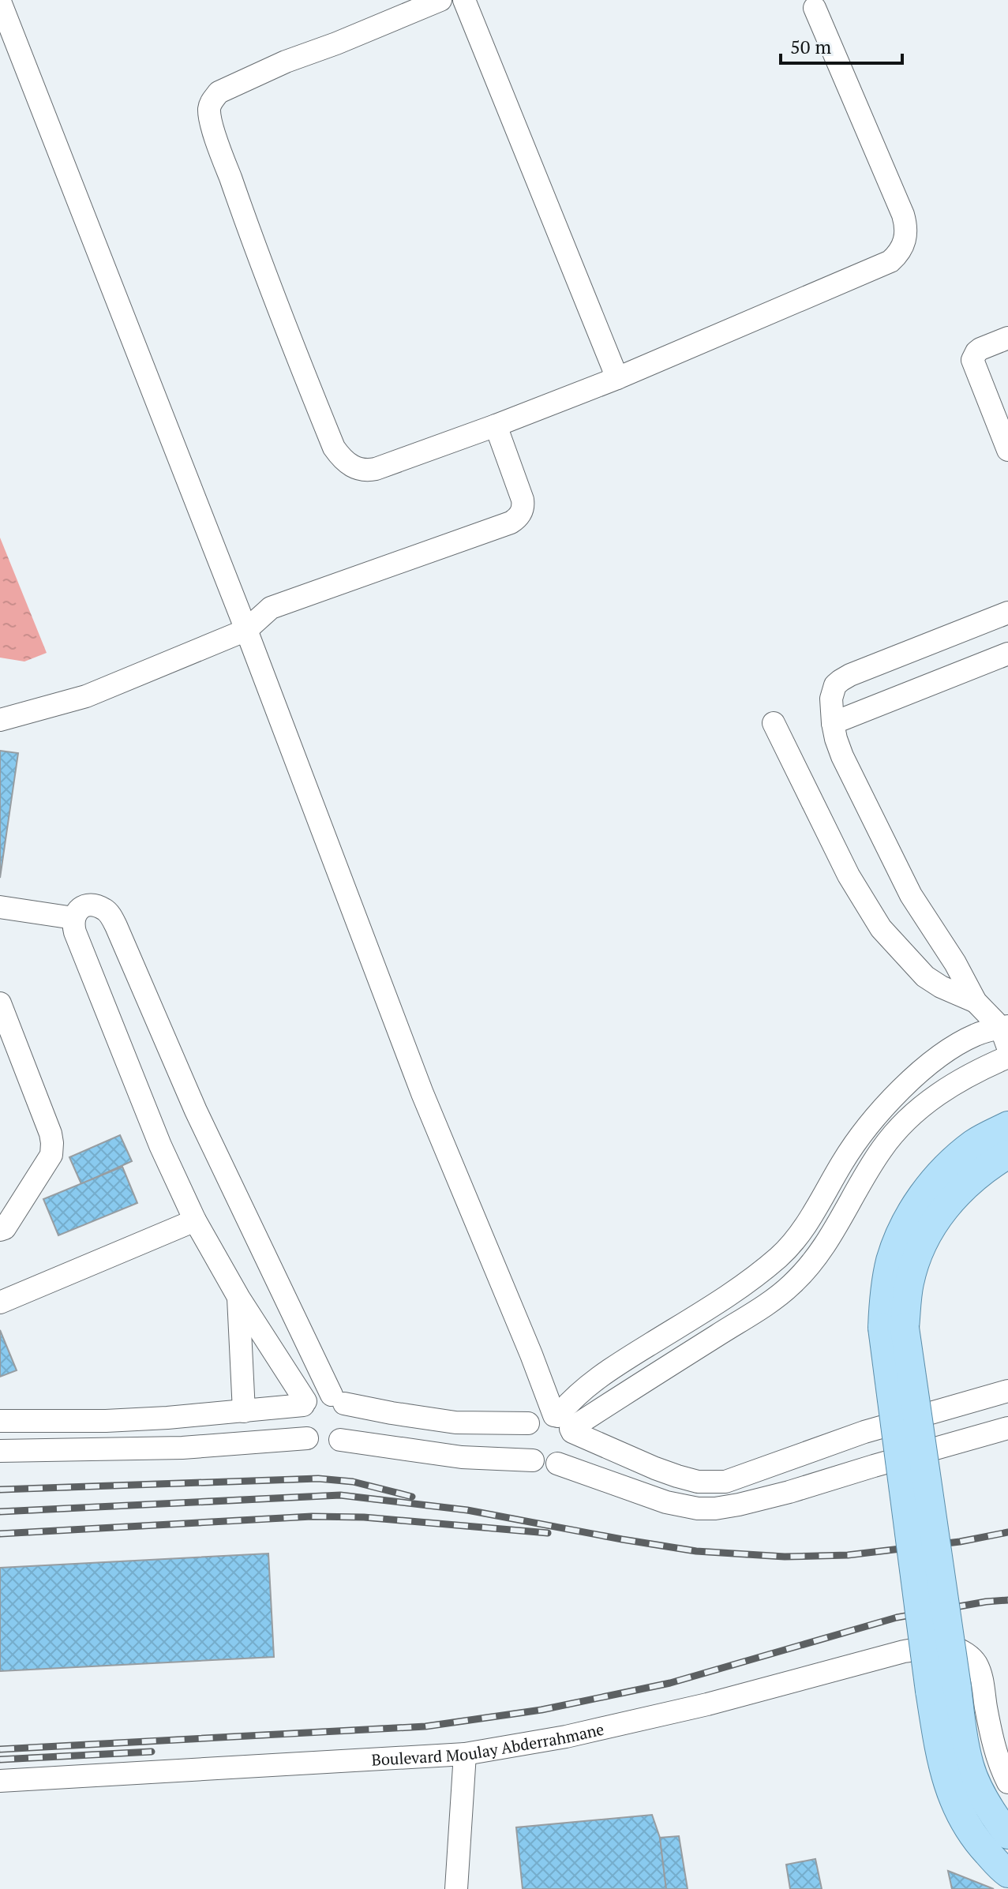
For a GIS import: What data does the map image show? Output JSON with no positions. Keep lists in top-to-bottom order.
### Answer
{
  "streets": {
    "street": ["Boulevard Moulay Abderrahmane"]
  },
  "scale_bar": "50 m"
}
